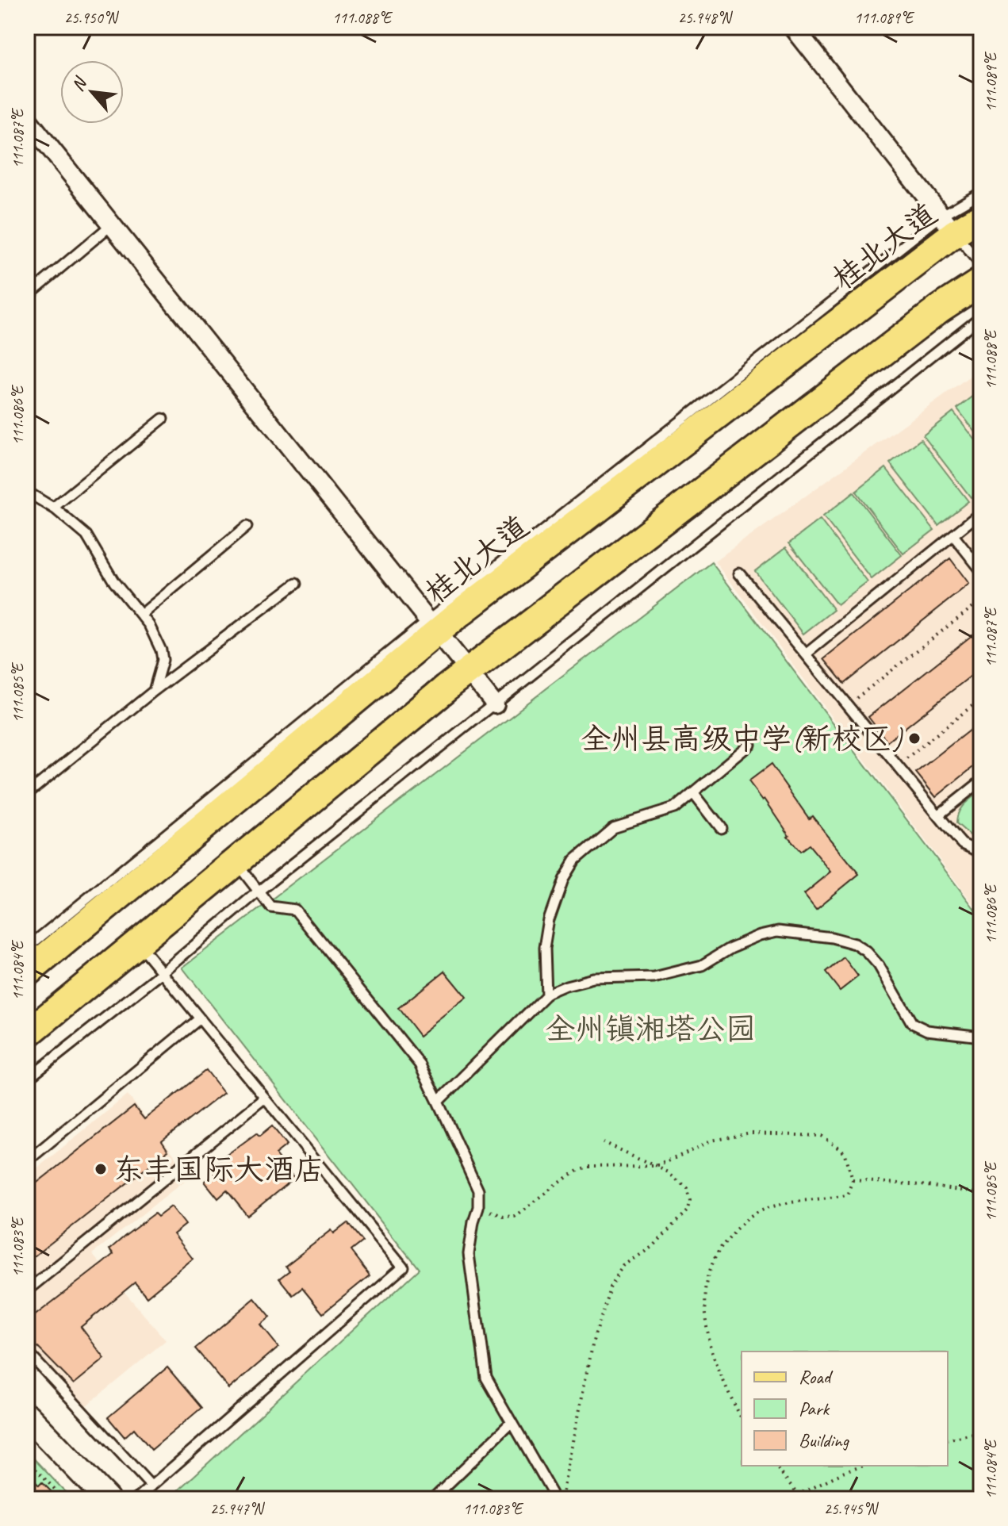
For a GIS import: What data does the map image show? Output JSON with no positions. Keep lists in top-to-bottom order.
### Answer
{
  "streets": {
    "main road": ["桂北大道"]
  },
  "parks": ["全州镇湘塔公园"],
  "places": ["全州县高级中学(新校区)", "东丰国际大酒店"],
  "legend": ["Road", "Park", "Building"],
  "north": "top left",
  "coordinates": [
    "25.950°N",
    "111.088°E",
    "25.948°N",
    "111.089°E",
    "111.087°E",
    "111.086°E",
    "111.085°E",
    "111.084°E",
    "111.083°E",
    "25.947°N",
    "25.945°N"
  ]
}
